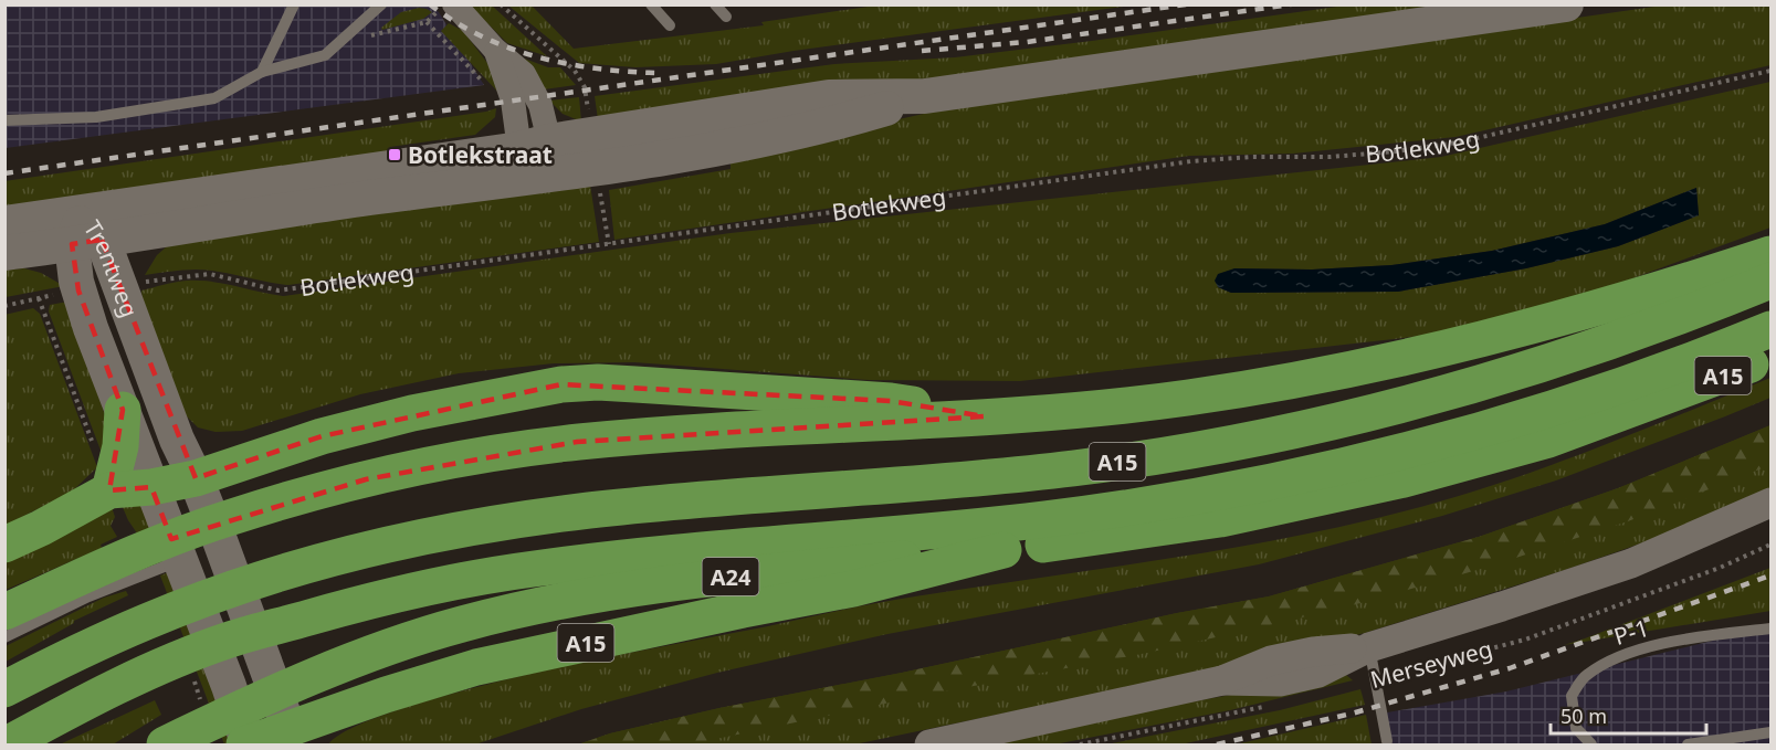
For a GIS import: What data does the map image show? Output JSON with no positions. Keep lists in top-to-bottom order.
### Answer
{
  "streets": {
    "highway": ["A15", "A24"],
    "main road": ["Trentweg"],
    "street": ["Merseyweg"],
    "lane": ["P-1"],
    "path": ["Botlekweg"]
  },
  "crossings": [
    ["Botlekweg", "Trentweg"],
    ["Trentweg", "A15"],
    ["A15", "A24"]
  ],
  "places": {
    "transit": ["Botlekstraat"]
  },
  "scale_bar": "50 m"
}
